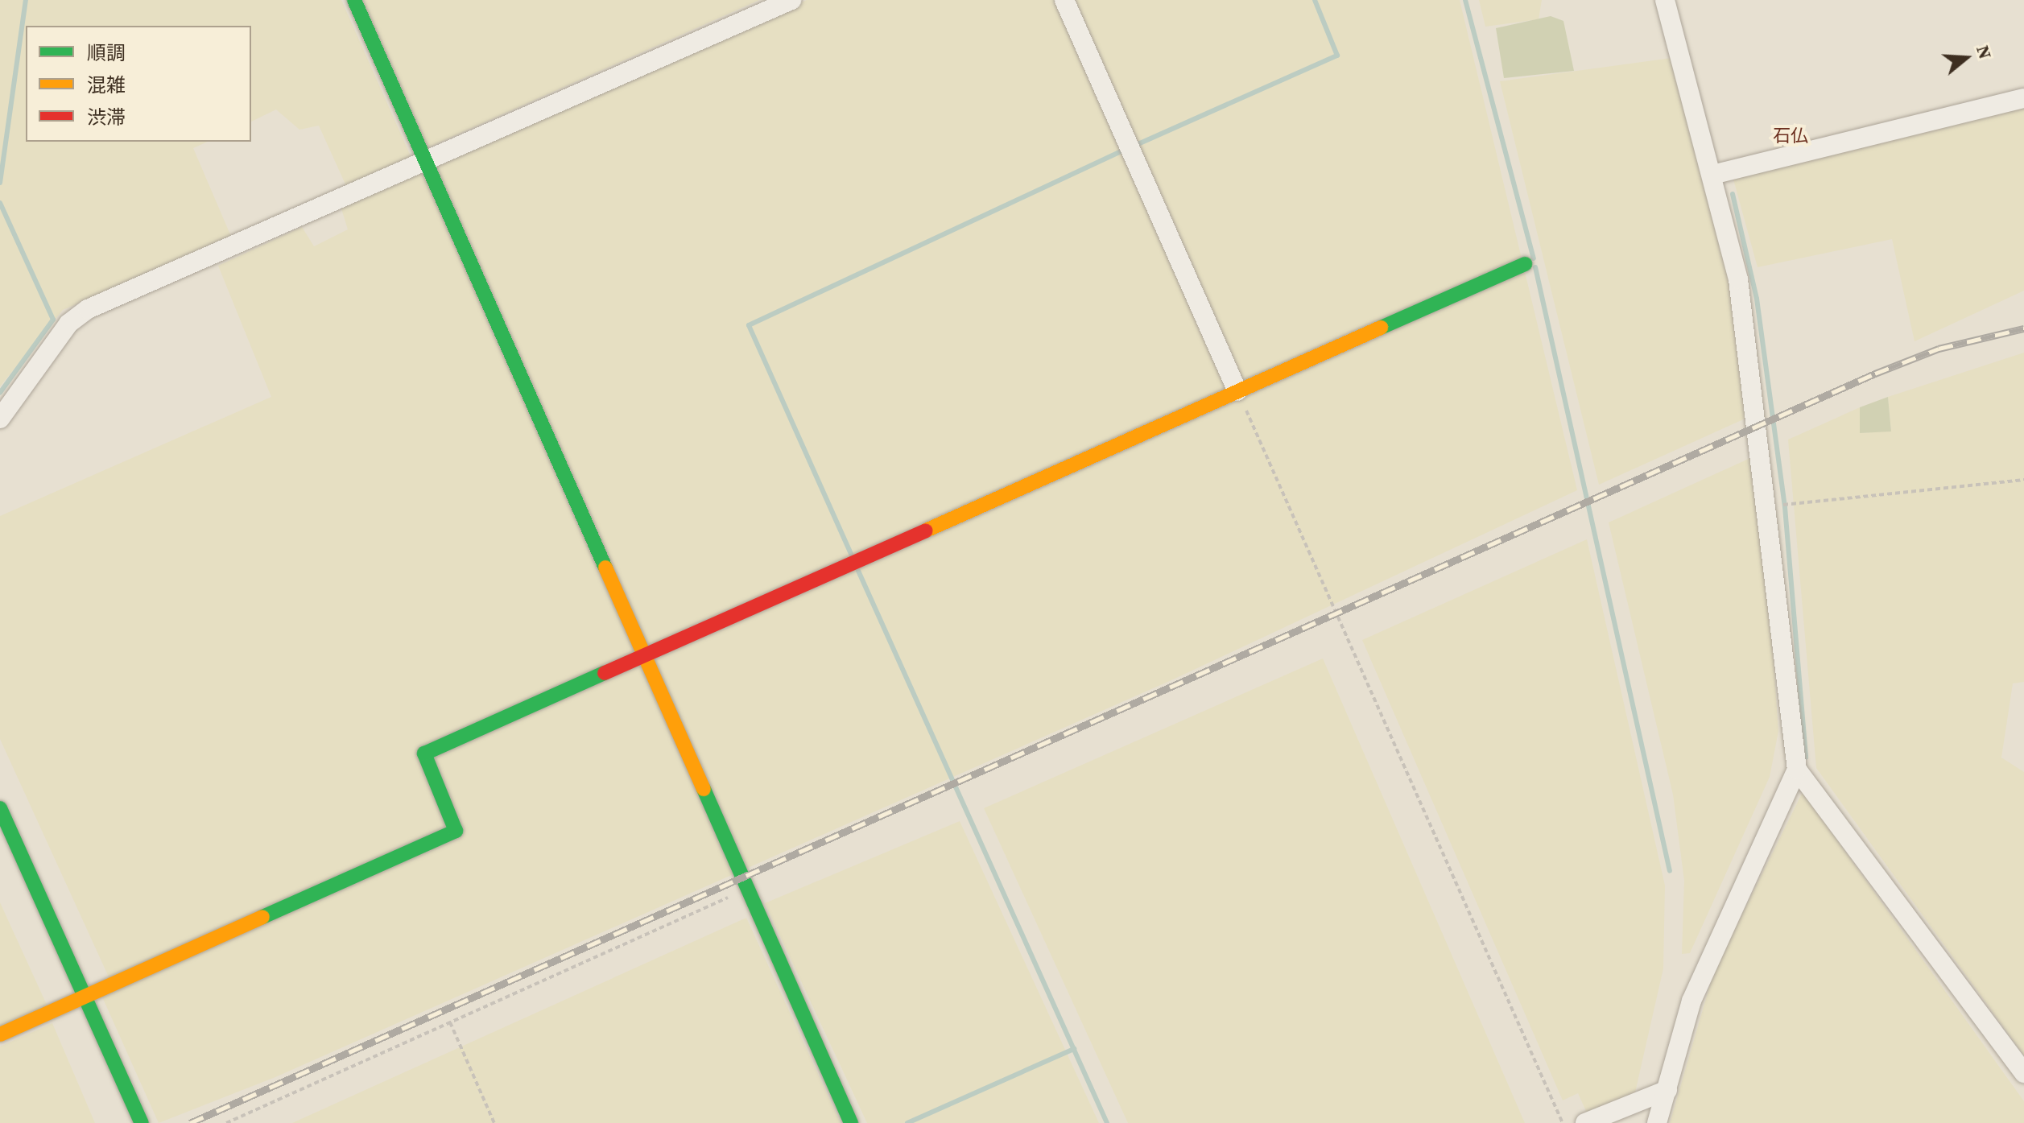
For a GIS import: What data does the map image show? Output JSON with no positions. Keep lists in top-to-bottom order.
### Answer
{
  "districts": ["石仏"],
  "legend": ["順調", "混雑", "渋滞"],
  "north": "right"
}
